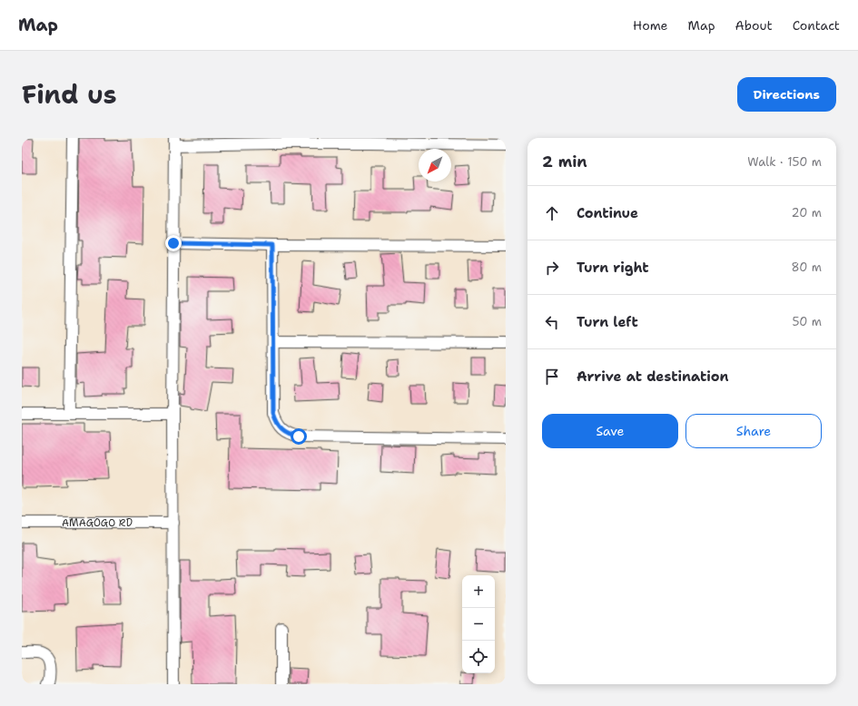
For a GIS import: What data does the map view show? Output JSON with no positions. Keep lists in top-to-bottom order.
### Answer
{
  "streets": {
    "street": ["AMAGOGO RD"]
  },
  "north": "bottom left",
  "page": {
    "header": "Map",
    "nav": [
      "Home",
      "Map",
      "About",
      "Contact"
    ],
    "title": "Find us",
    "buttons": [
      "Directions",
      ["Save", "Share"]
    ],
    "heading": ["2 min", "Walk · 150 m"],
    "list": [
      ["Continue", "20 m"],
      ["Turn right", "80 m"],
      ["Turn left", "50 m"],
      "Arrive at destination"
    ],
    "map_buttons": ["+", "−"]
  }
}
